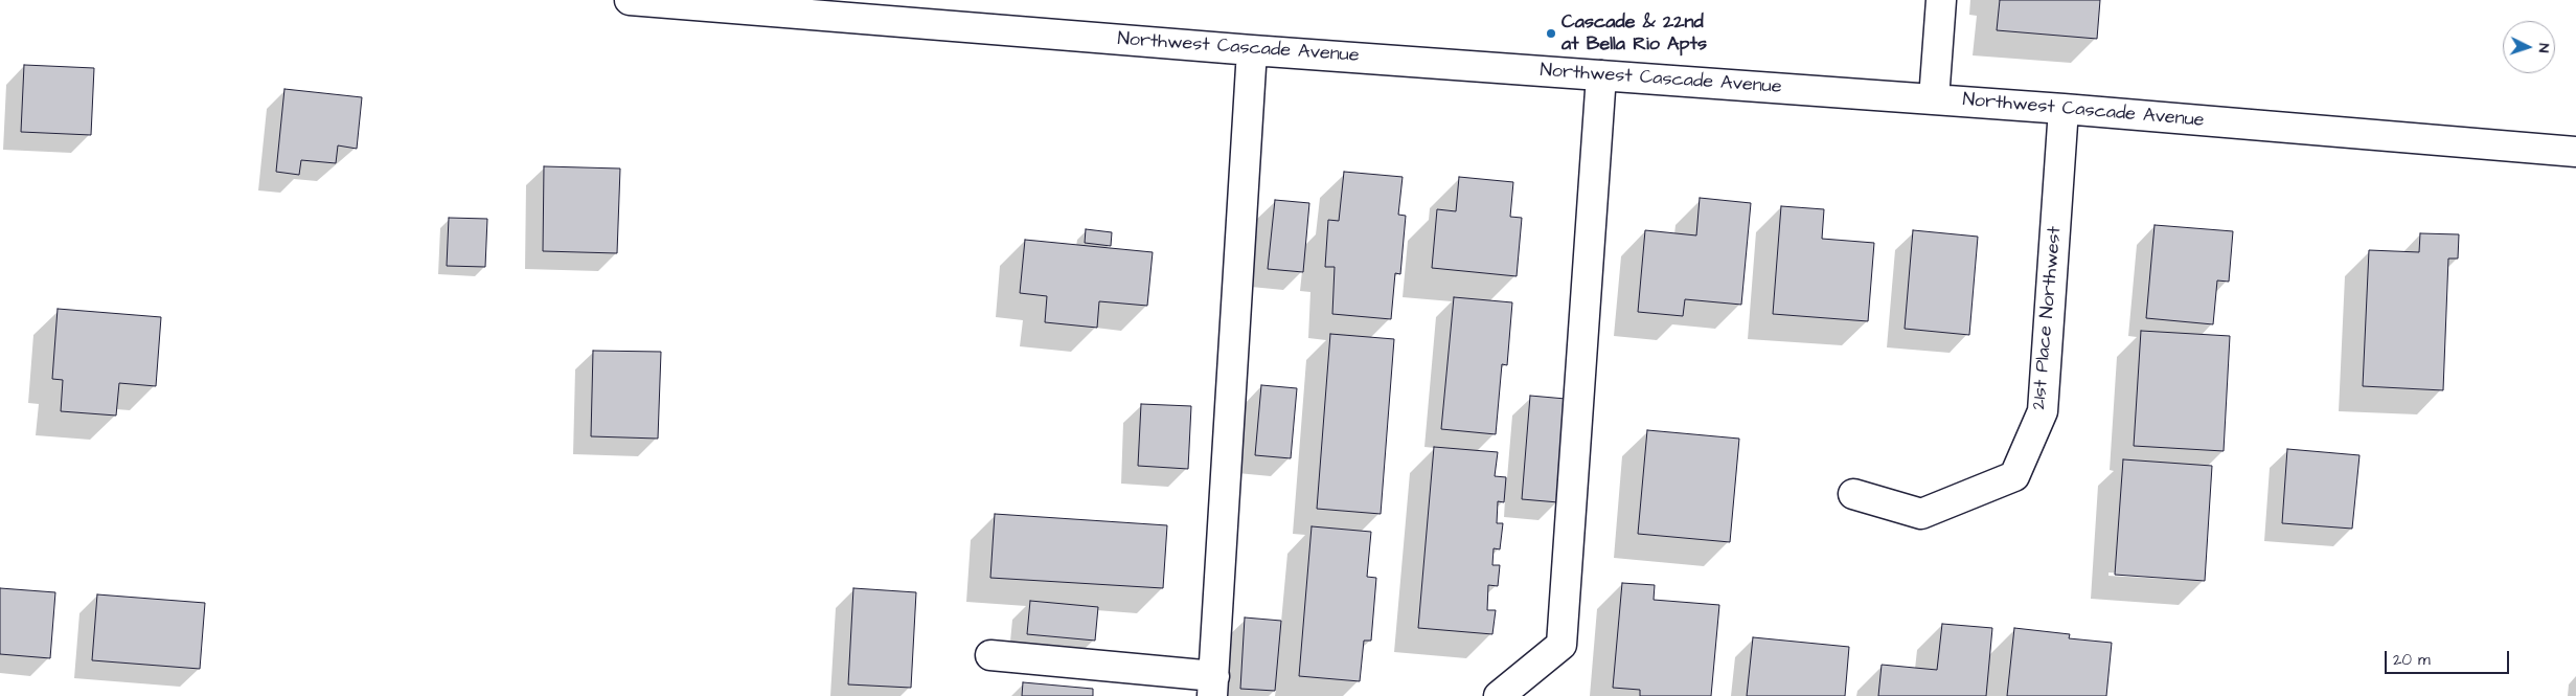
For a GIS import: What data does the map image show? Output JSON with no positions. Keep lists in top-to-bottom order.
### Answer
{
  "streets": {
    "street": ["Northwest Cascade Avenue", "21st Place Northwest"]
  },
  "crossings": [
    ["Northwest Cascade Avenue", "21st Place Northwest"]
  ],
  "places": ["Cascade & 22nd at Bella Rio Apts"],
  "scale_bar": "20 m",
  "north": "right"
}
